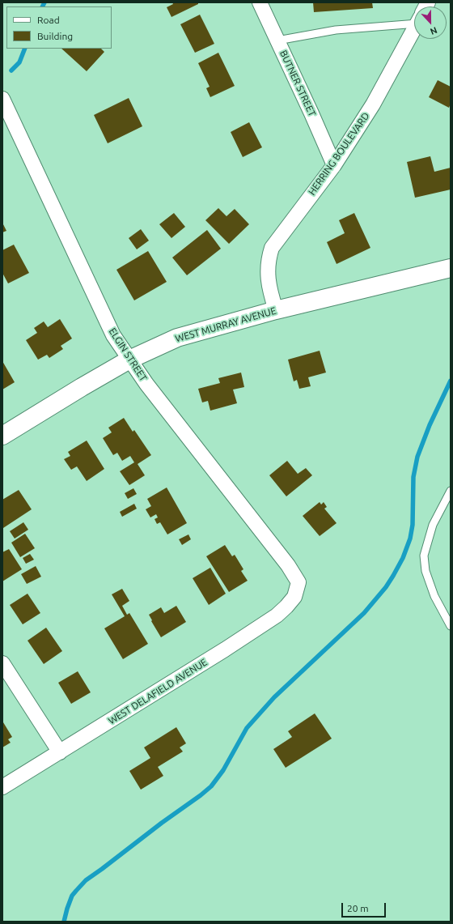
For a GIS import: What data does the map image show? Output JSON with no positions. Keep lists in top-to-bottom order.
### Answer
{
  "streets": {
    "street": [
      "BUTNER STREET",
      "HERRING BOULEVARD",
      "WEST MURRAY AVENUE",
      "ELGIN STREET",
      "WEST DELAFIELD AVENUE"
    ]
  },
  "crossings": [
    ["BUTNER STREET", "HERRING BOULEVARD"],
    ["HERRING BOULEVARD", "WEST MURRAY AVENUE"],
    ["WEST MURRAY AVENUE", "ELGIN STREET"],
    ["ELGIN STREET", "WEST DELAFIELD AVENUE"]
  ],
  "legend": ["Road", "Building"],
  "scale_bar": "20 m",
  "north": "bottom"
}
